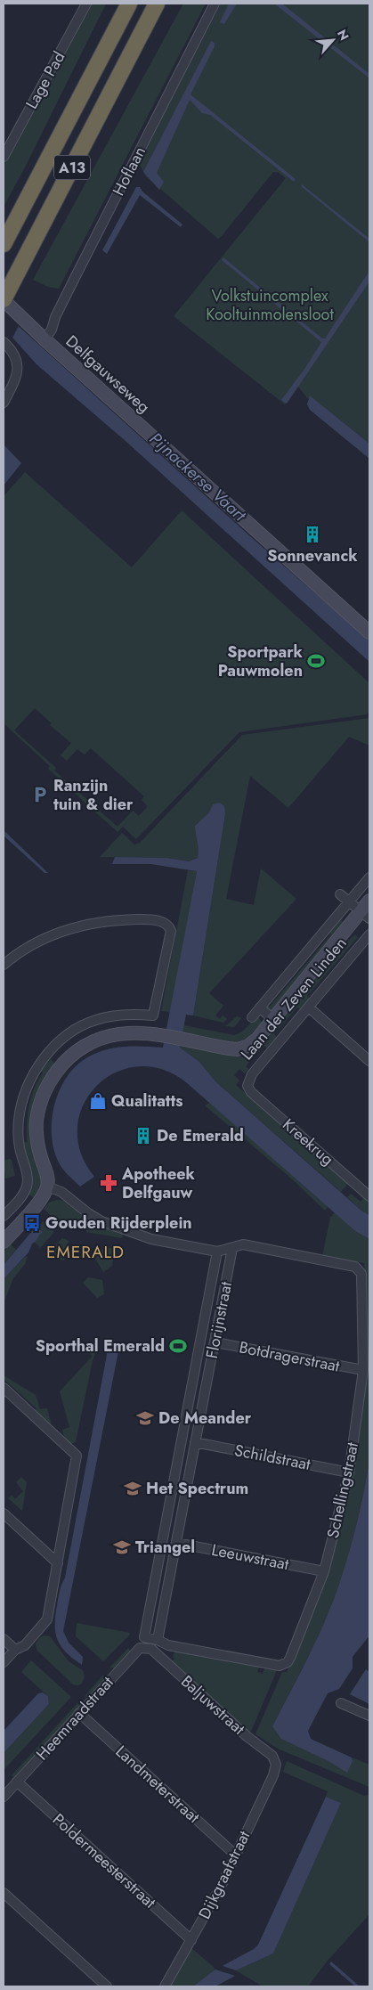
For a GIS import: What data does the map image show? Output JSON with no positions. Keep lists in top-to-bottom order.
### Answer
{
  "streets": {
    "highway": ["A13"],
    "street": [
      "Lage Pad",
      "Hoflaan",
      "Delfgauwseweg",
      "Laan der Zeven Linden",
      "Kreekrug",
      "Florijnstraat",
      "Botdragerstraat",
      "Schildstraat",
      "Schellingstraat",
      "Leeuwstraat",
      "Baljuwstraat",
      "Heemraadstraat",
      "Landmeterstraat",
      "Poldermeesterstraat",
      "Dijkgraafstraat"
    ]
  },
  "crossings": [
    ["A13", "Delfgauwseweg"],
    ["Hoflaan", "Delfgauwseweg"],
    ["Laan der Zeven Linden", "Kreekrug"],
    ["Florijnstraat", "Botdragerstraat"],
    ["Florijnstraat", "Schildstraat"],
    ["Florijnstraat", "Schellingstraat"],
    ["Florijnstraat", "Leeuwstraat"],
    ["Botdragerstraat", "Schellingstraat"],
    ["Schildstraat", "Schellingstraat"],
    ["Schellingstraat", "Leeuwstraat"],
    ["Baljuwstraat", "Heemraadstraat"],
    ["Baljuwstraat", "Dijkgraafstraat"],
    ["Heemraadstraat", "Landmeterstraat"],
    ["Heemraadstraat", "Poldermeesterstraat"],
    ["Landmeterstraat", "Dijkgraafstraat"],
    ["Poldermeesterstraat", "Dijkgraafstraat"]
  ],
  "districts": ["EMERALD"],
  "water": ["Pijnackerse Vaart"],
  "parks": ["Volkstuincomplex Kooltuinmolensloot"],
  "places": {
    "building": ["Sonnevanck", "De Emerald"],
    "sports": ["Sportpark Pauwmolen", "Sporthal Emerald"],
    "parking": ["Ranzijn tuin & dier"],
    "shop": ["Qualitatts"],
    "pharmacy": ["Apotheek Delfgauw"],
    "bus stop": ["Gouden Rijderplein"],
    "school or university": ["De Meander", "Het Spectrum", "Triangel"]
  },
  "north": "top right"
}
